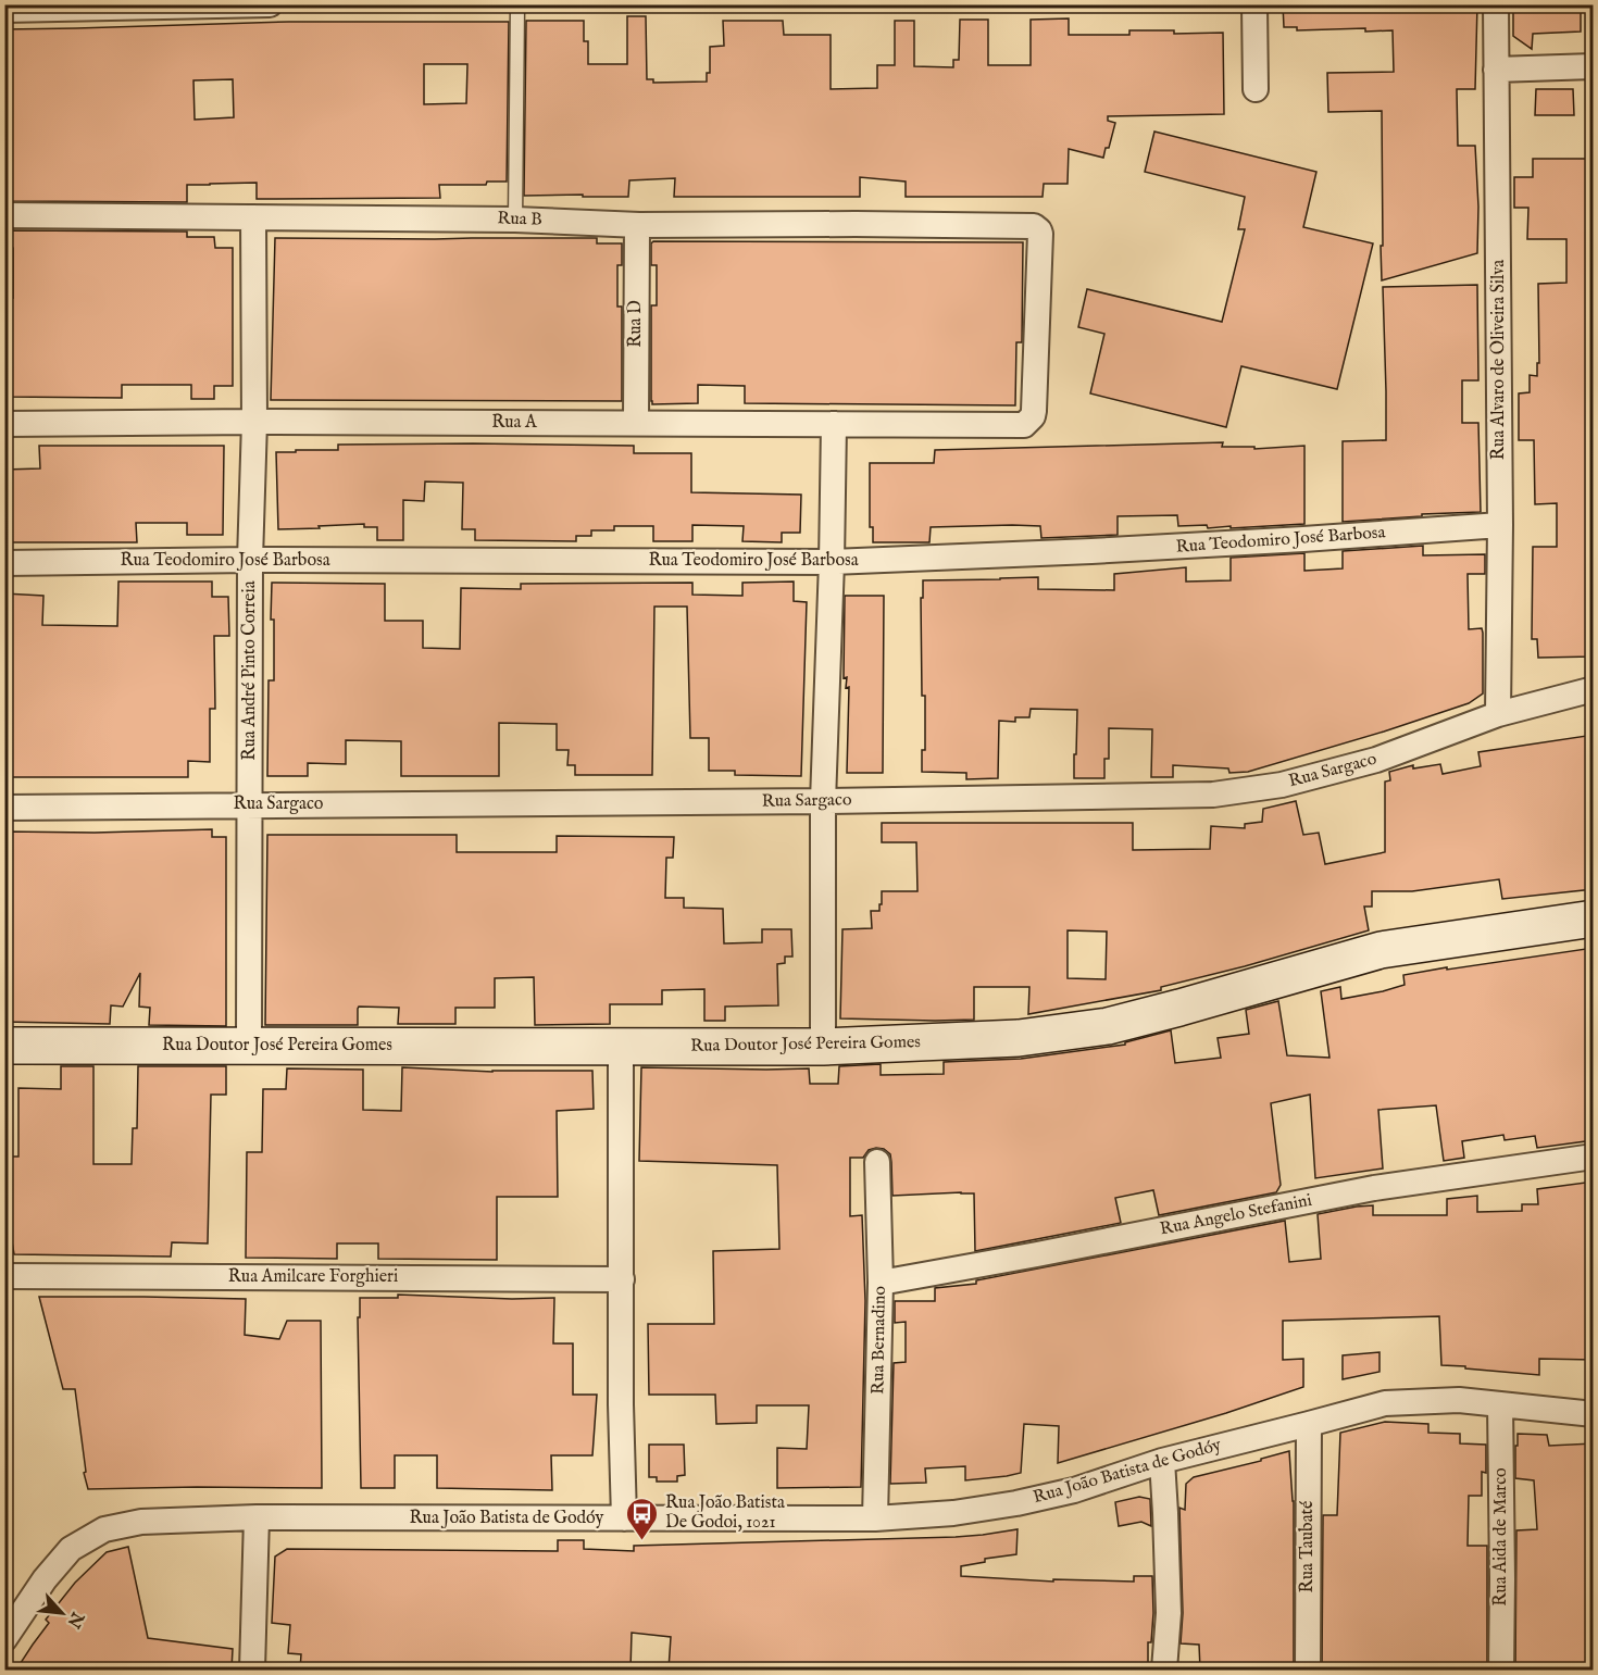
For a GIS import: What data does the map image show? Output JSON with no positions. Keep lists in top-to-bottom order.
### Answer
{
  "streets": {
    "main road": ["Rua Doutor José Pereira Gomes"],
    "street": [
      "Rua B",
      "Rua D",
      "Rua Alvaro de Oliveira Silva",
      "Rua A",
      "Rua Teodomiro José Barbosa",
      "Rua André Pinto Correia",
      "Rua Sargaco",
      "Rua Angelo Stefanini",
      "Rua Amilcare Forghieri",
      "Rua Bernadino",
      "Rua João Batista de Godóy",
      "Rua Aida de Marco",
      "Rua Taubaté"
    ]
  },
  "crossings": [
    ["Rua B", "Rua D"],
    ["Rua B", "Rua A"],
    ["Rua B", "Rua André Pinto Correia"],
    ["Rua D", "Rua A"],
    ["Rua Alvaro de Oliveira Silva", "Rua Teodomiro José Barbosa"],
    ["Rua Alvaro de Oliveira Silva", "Rua Sargaco"],
    ["Rua A", "Rua André Pinto Correia"],
    ["Rua Teodomiro José Barbosa", "Rua André Pinto Correia"],
    ["Rua André Pinto Correia", "Rua Sargaco"],
    ["Rua André Pinto Correia", "Rua Doutor José Pereira Gomes"],
    ["Rua Angelo Stefanini", "Rua Bernadino"],
    ["Rua Bernadino", "Rua João Batista de Godóy"],
    ["Rua João Batista de Godóy", "Rua Aida de Marco"],
    ["Rua João Batista de Godóy", "Rua Taubaté"]
  ],
  "places": {
    "bus stop": ["Rua João Batista De Godoi, 1021"]
  },
  "north": "bottom right"
}
